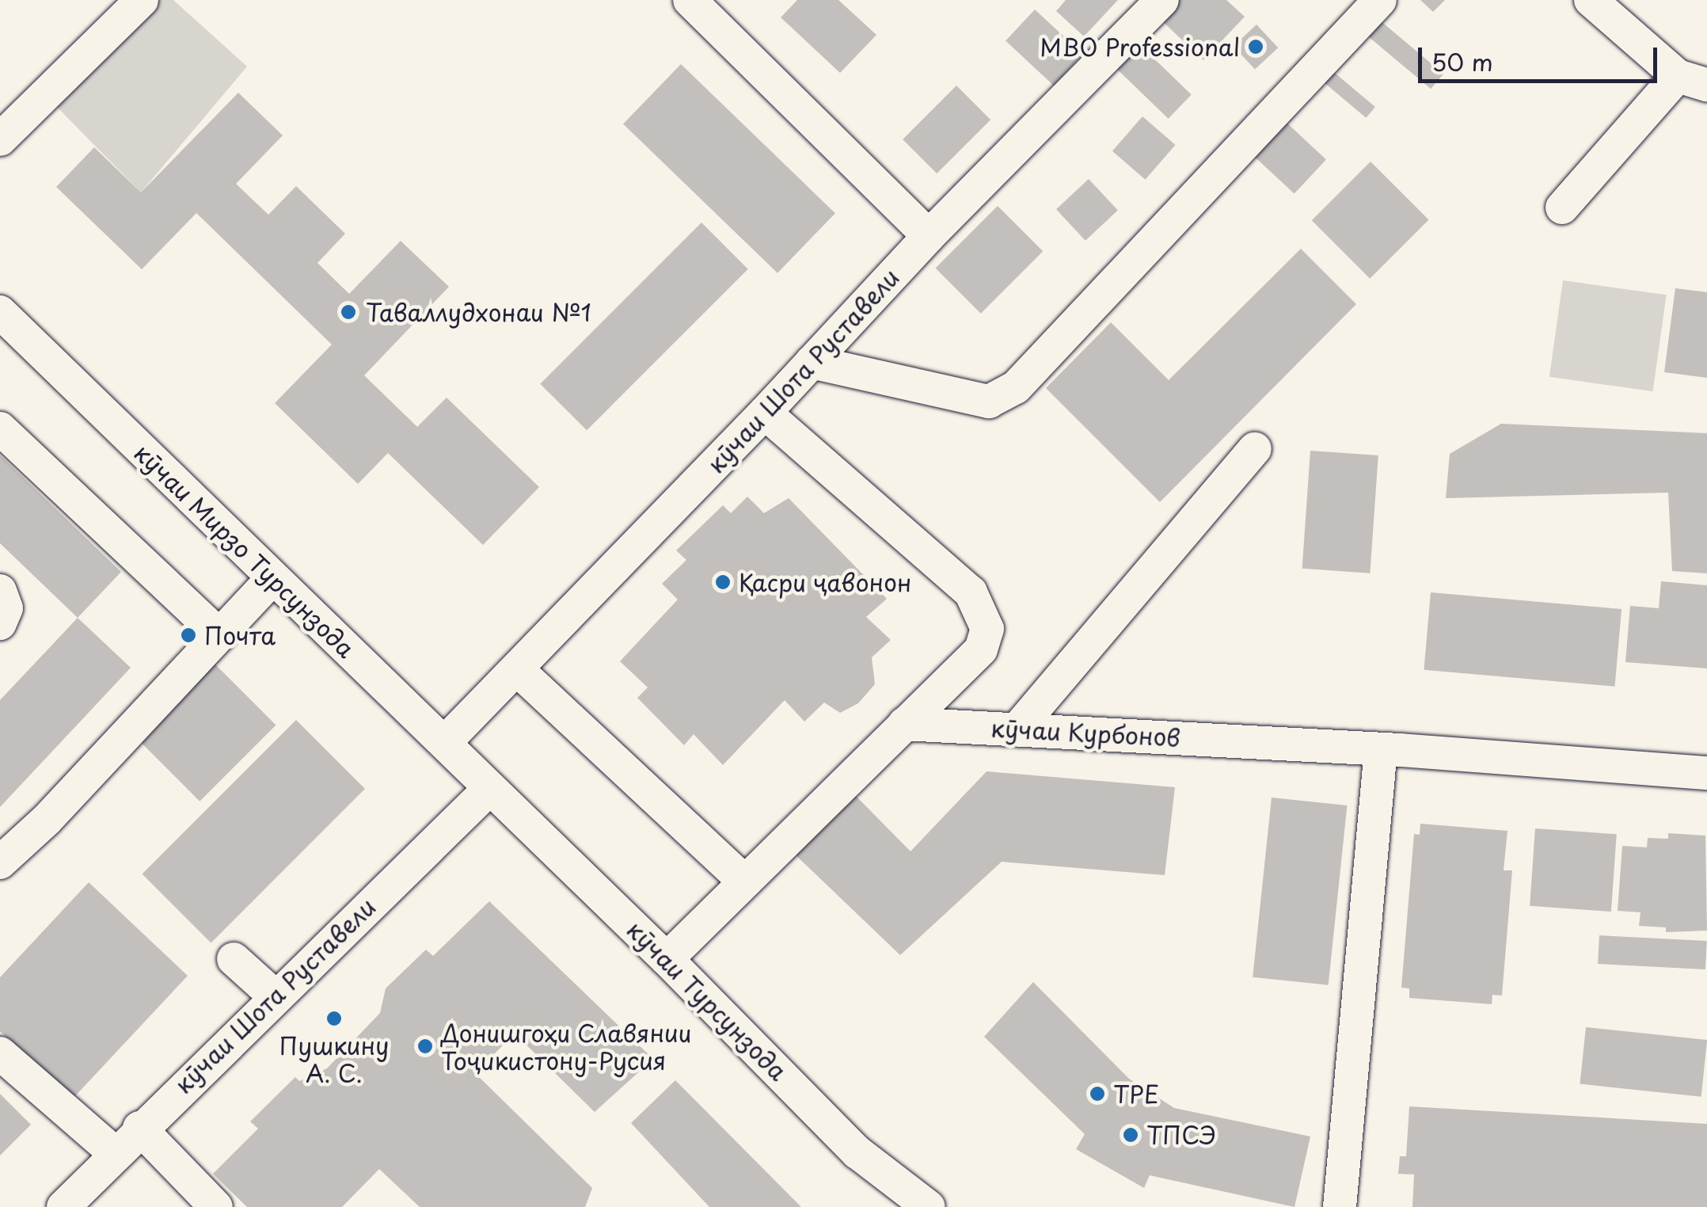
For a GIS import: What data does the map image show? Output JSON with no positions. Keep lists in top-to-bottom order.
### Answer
{
  "streets": {
    "street": [
      "кӯчаи Шота Руставели",
      "кӯчаи Мирзо Турсунзода",
      "кӯчаи Курбонов",
      "кӯчаи Турсунзода"
    ]
  },
  "crossings": [
    ["кӯчаи Шота Руставели", "кӯчаи Мирзо Турсунзода"],
    ["кӯчаи Шота Руставели", "кӯчаи Турсунзода"],
    ["кӯчаи Мирзо Турсунзода", "кӯчаи Турсунзода"]
  ],
  "places": [
    "MBO Professional",
    "Таваллудхонаи №1",
    "Қасри ҷавонон",
    "Почта",
    "Пушкину А. С.",
    "Донишгоҳи Славянии Тоҷикистону-Русия",
    "TPE",
    "ТПСЭ"
  ],
  "scale_bar": "50 m"
}
